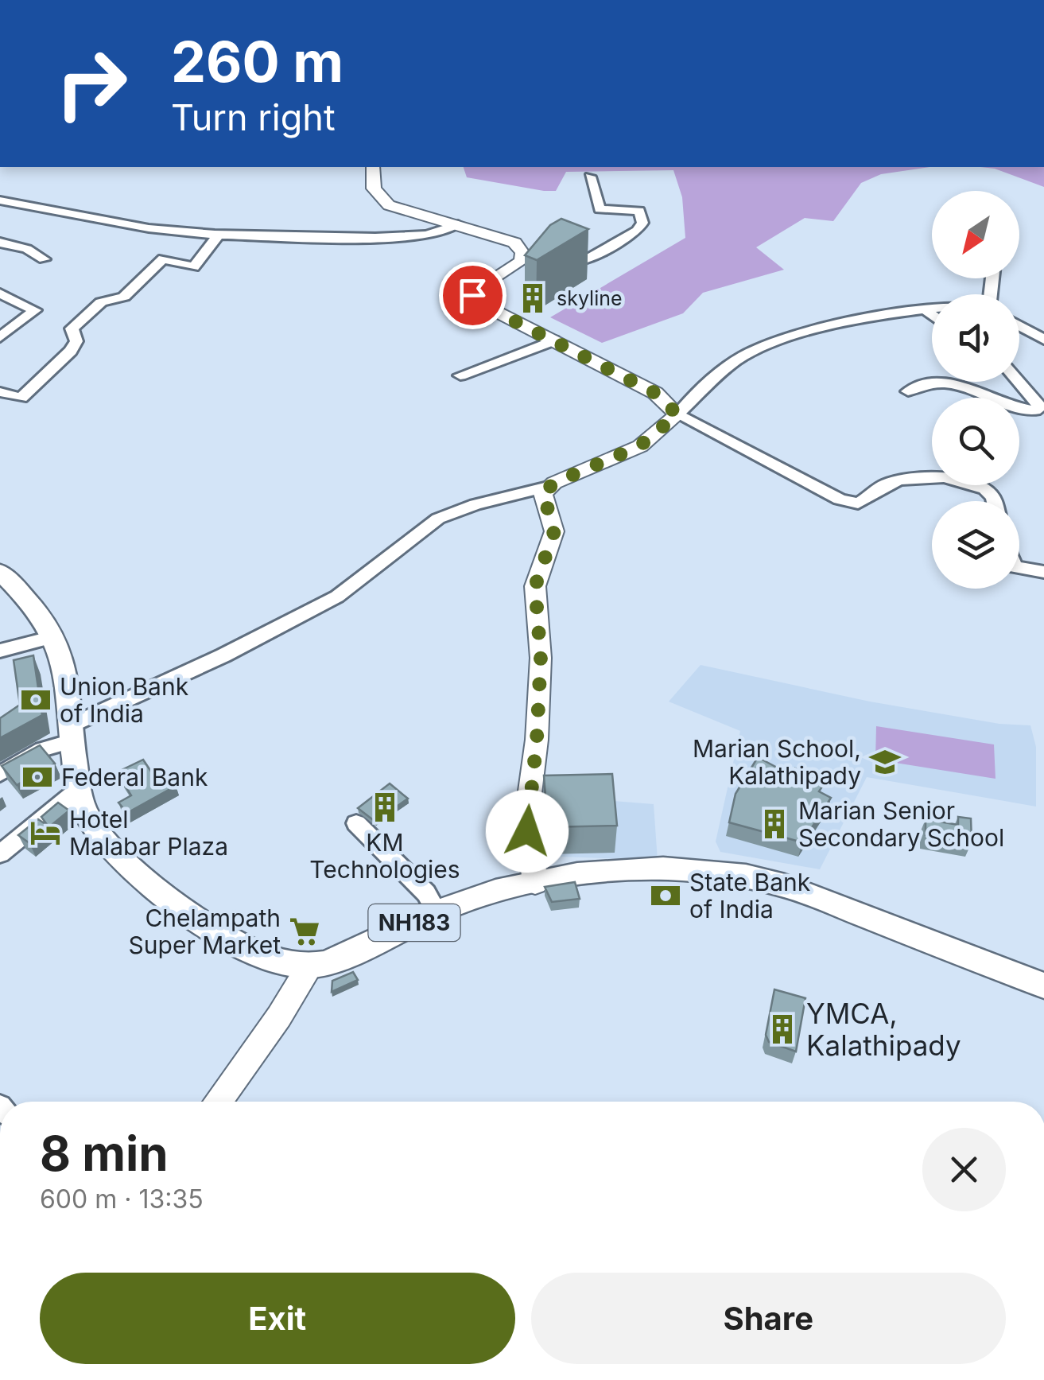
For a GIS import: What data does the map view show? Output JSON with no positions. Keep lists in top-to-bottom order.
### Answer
{
  "streets": {
    "highway": ["NH183"]
  },
  "places": {
    "building": [
      "skyline",
      "KM Technologies",
      "Marian Senior Secondary School",
      "YMCA, Kalathipady"
    ],
    "bank": ["Union Bank of India", "Federal Bank", "State Bank of India"],
    "school or university": ["Marian School, Kalathipady"],
    "hotel": ["Hotel Malabar Plaza"],
    "supermarket": ["Chelampath Super Market"]
  },
  "north": "bottom left",
  "page": {
    "turn": ["260 m", "Turn right"],
    "heading": ["8 min", "600 m · 13:35"],
    "buttons": ["Exit", "Share"]
  }
}
